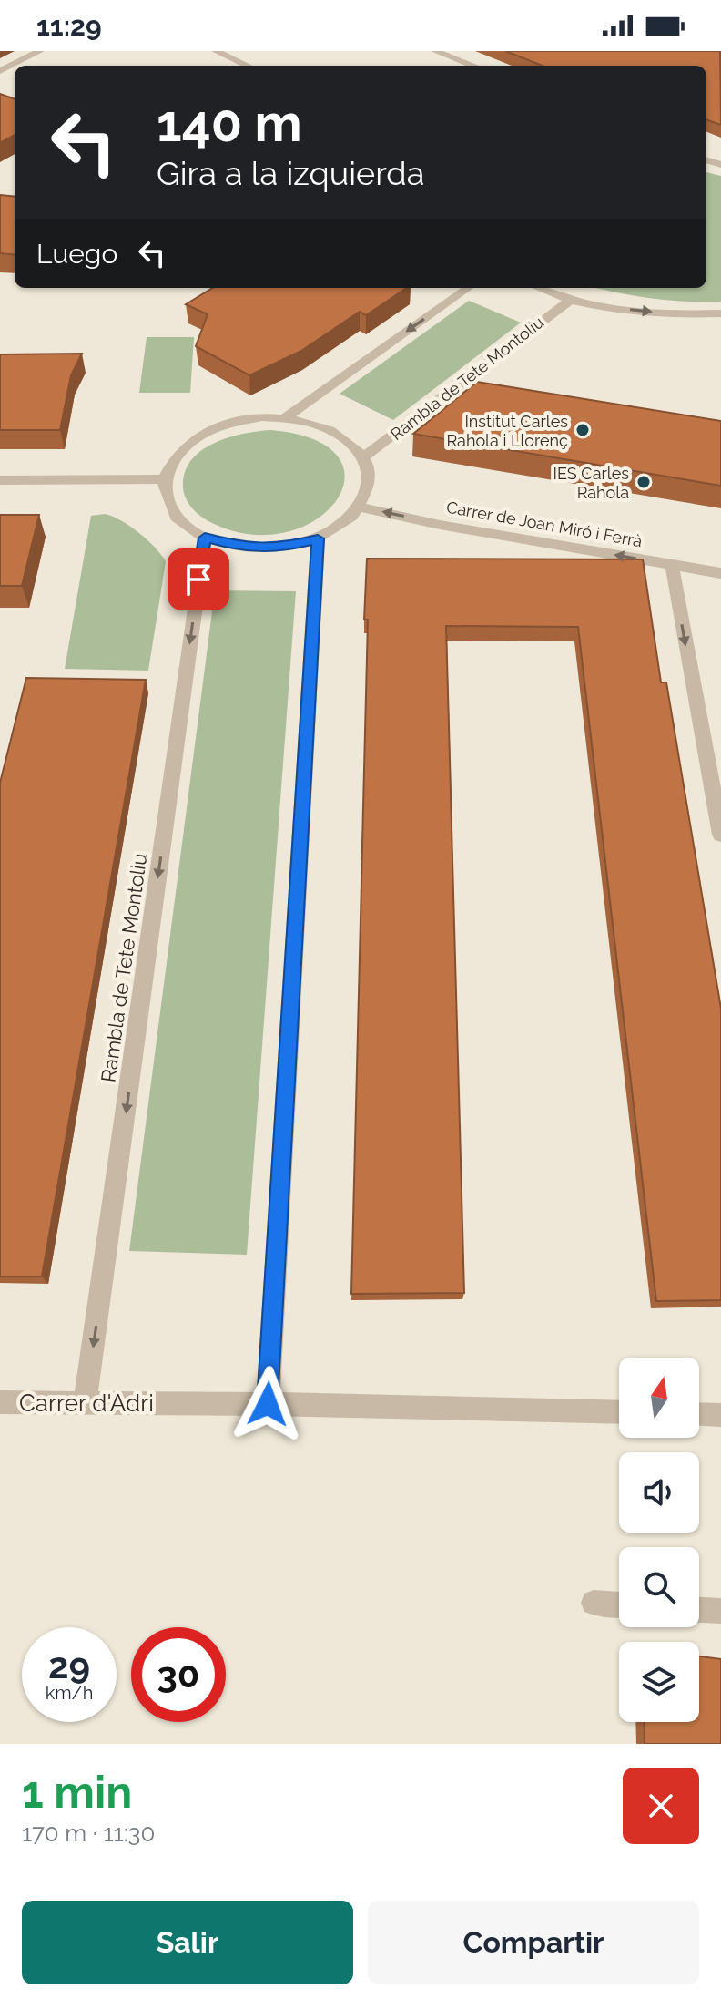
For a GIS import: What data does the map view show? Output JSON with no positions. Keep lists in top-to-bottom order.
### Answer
{
  "streets": {
    "street": ["Rambla de Tete Montoliu", "Carrer de Joan Miró i Ferrà", "Carrer d'Adri"]
  },
  "crossings": [
    ["Rambla de Tete Montoliu", "Carrer de Joan Miró i Ferrà"],
    ["Rambla de Tete Montoliu", "Carrer d'Adri"]
  ],
  "one_way": ["Carrer de Joan Miró i Ferrà"],
  "places": ["Institut Carles Rahola i Llorenç", "IES Carles Rahola"],
  "north": "top",
  "page": {
    "status": "11:29",
    "turn": ["140 m", "Gira a la izquierda"],
    "then": "Luego",
    "speed": "29 km/h",
    "limit": "30",
    "heading": ["1 min", "170 m · 11:30"],
    "buttons": ["Salir", "Compartir"]
  }
}
